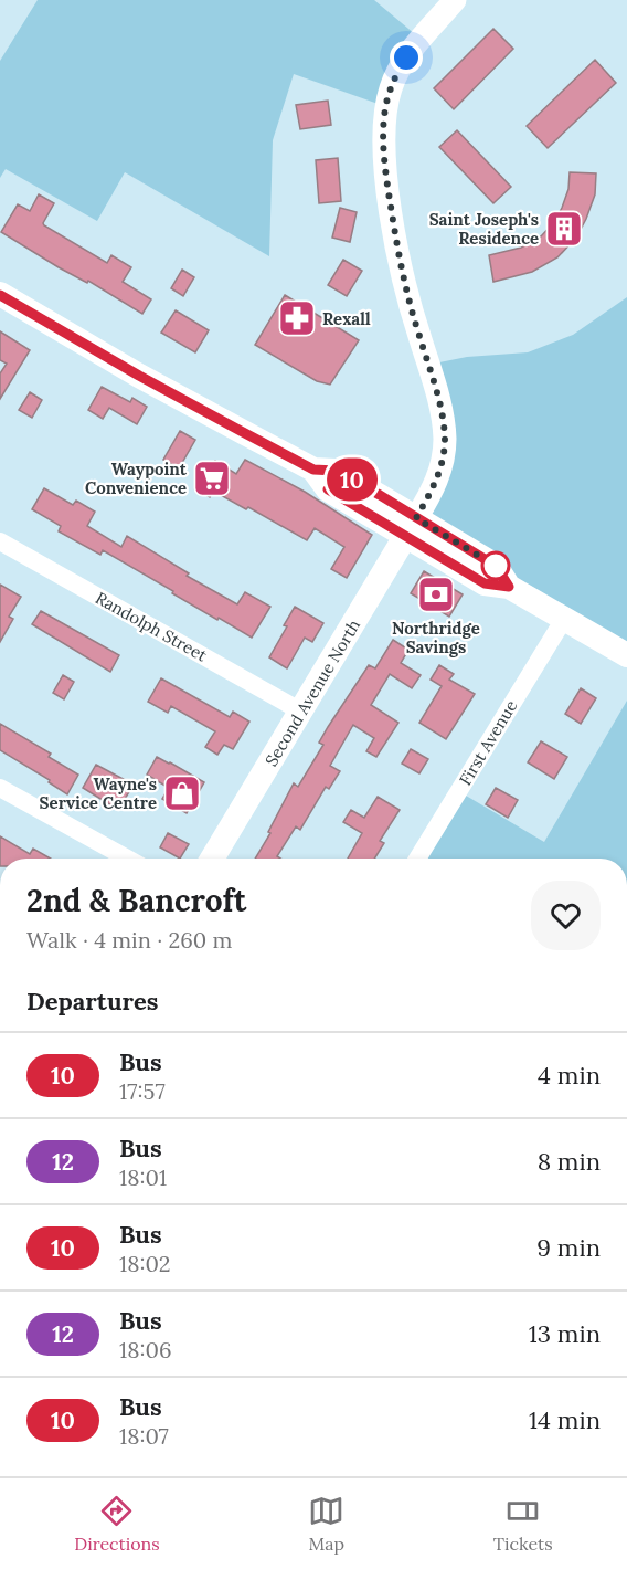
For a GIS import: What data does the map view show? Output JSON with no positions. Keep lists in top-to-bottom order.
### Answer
{
  "streets": {
    "main road": ["Second Avenue North"],
    "street": ["Randolph Street", "First Avenue"]
  },
  "crossings": [
    ["Randolph Street", "Second Avenue North"]
  ],
  "places": {
    "building": ["Saint Joseph's Residence"],
    "pharmacy": ["Rexall"],
    "supermarket": ["Waypoint Convenience"],
    "bank": ["Northridge Savings"],
    "shop": ["Wayne's Service Centre"]
  },
  "lines": ["bus line 10"],
  "page": {
    "on_map": "10",
    "heading": [
      ["2nd & Bancroft", "Walk · 4 min · 260 m"],
      "Departures"
    ],
    "list": [
      {
        "mark": "10",
        "name": "Bus",
        "note": "17:57",
        "value": "4 min"
      },
      {
        "mark": "12",
        "name": "Bus",
        "note": "18:01",
        "value": "8 min"
      },
      {
        "mark": "10",
        "name": "Bus",
        "note": "18:02",
        "value": "9 min"
      },
      {
        "mark": "12",
        "name": "Bus",
        "note": "18:06",
        "value": "13 min"
      },
      {
        "mark": "10",
        "name": "Bus",
        "note": "18:07",
        "value": "14 min"
      }
    ],
    "tabs": ["Directions", "Map", "Tickets"]
  }
}
